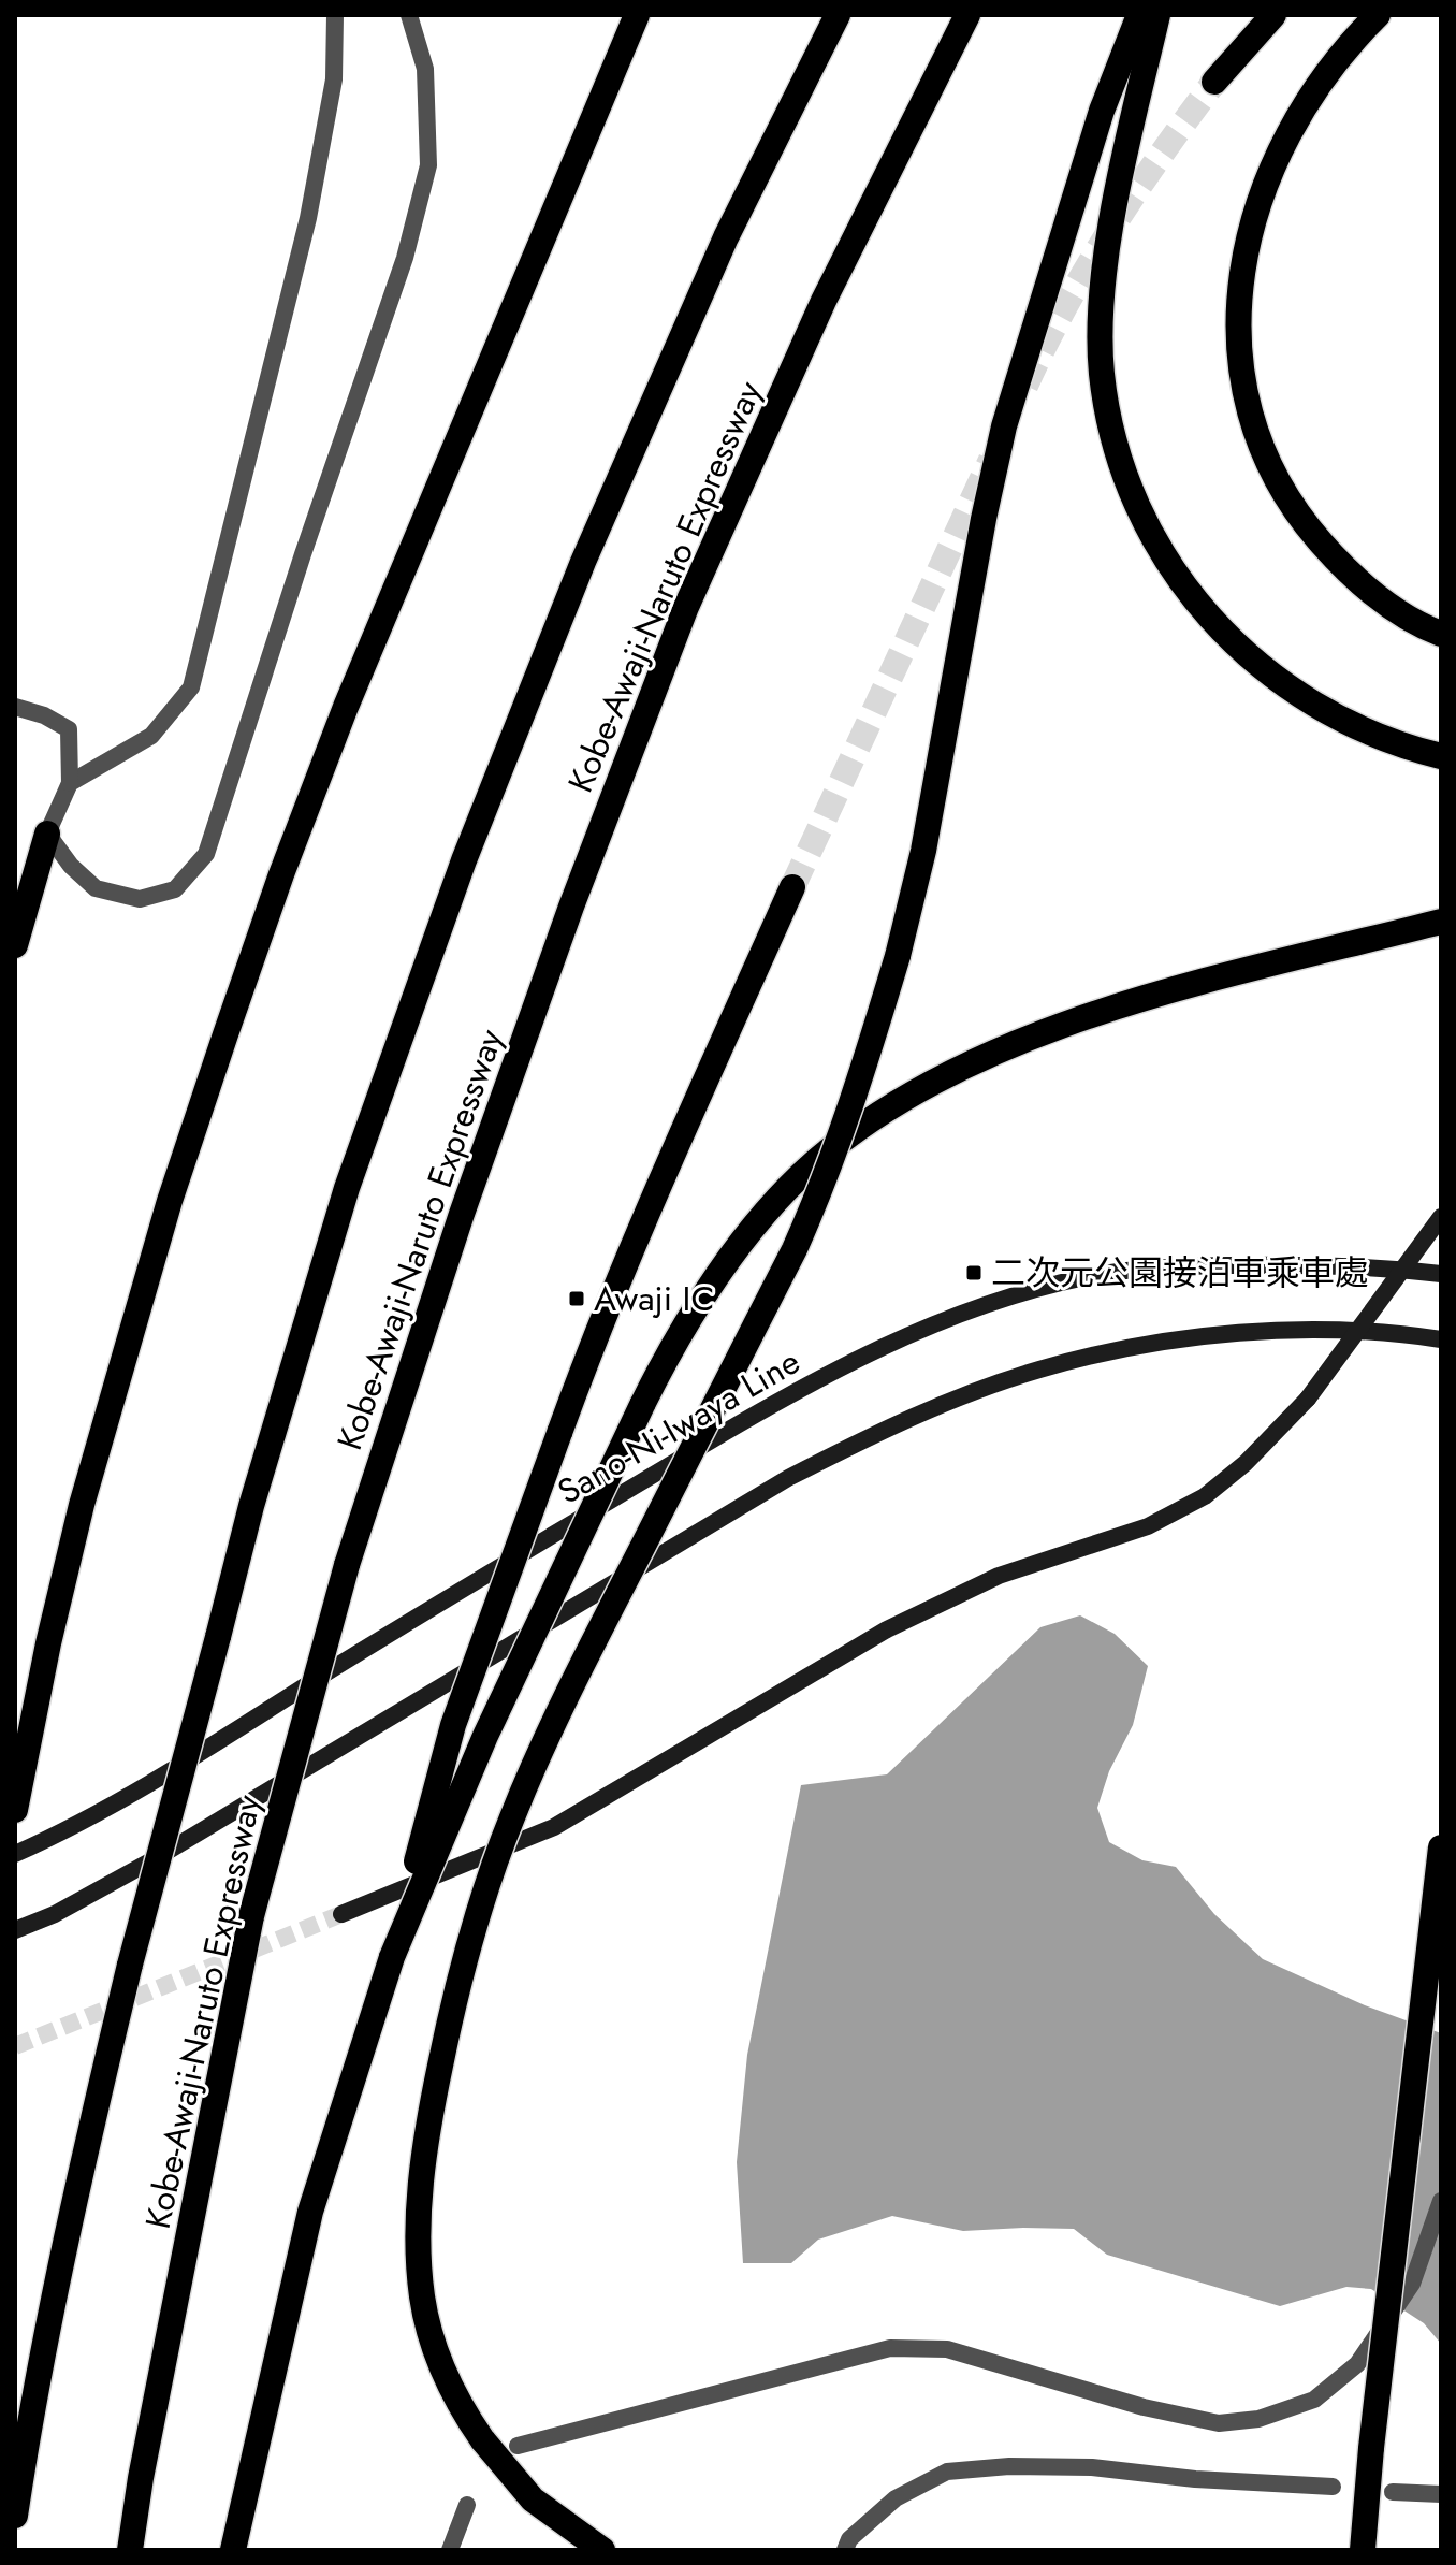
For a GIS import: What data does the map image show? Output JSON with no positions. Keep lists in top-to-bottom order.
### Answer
{
  "streets": {
    "highway": ["Kobe-Awaji-Naruto Expressway"],
    "main road": ["Sano-Ni-Iwaya Line"]
  },
  "places": {
    "transit": ["二次元公園接泊車乘車處", "Awaji IC"]
  }
}
